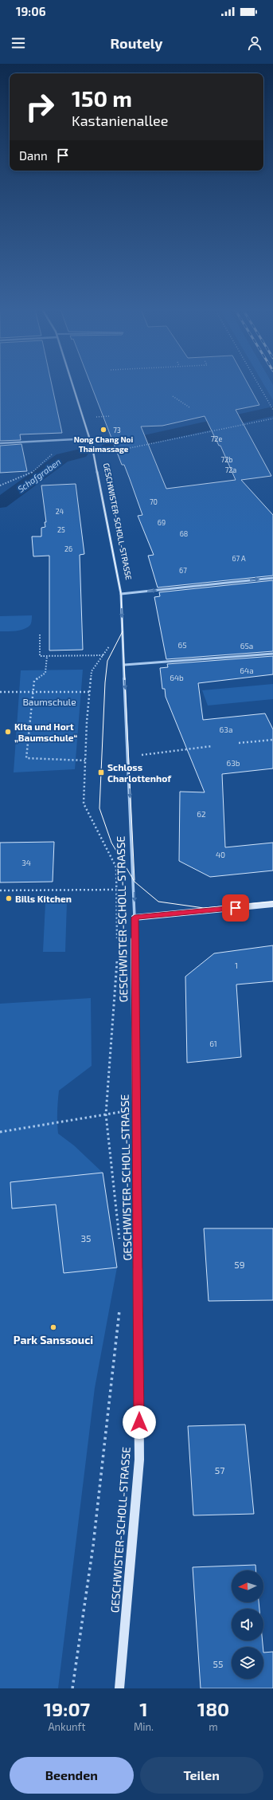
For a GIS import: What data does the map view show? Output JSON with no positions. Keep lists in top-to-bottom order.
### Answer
{
  "streets": {
    "street": ["GESCHWISTER-SCHOLL-STRASSE"]
  },
  "water": ["Schafgraben"],
  "parks": ["Baumschule"],
  "places": {
    "other": [
      "Nong Chang Noi Thaimassage",
      "Kita und Hort „Baumschule“",
      "Bills Kitchen",
      "Park Sanssouci"
    ],
    "transit": ["Schloss Charlottenhof"]
  },
  "house_numbers": [
    "73",
    "72e",
    "72b",
    "72a",
    "70",
    "24",
    "69",
    "25",
    "68",
    "26",
    "67 A",
    "67",
    "65",
    "65a",
    "64a",
    "64b",
    "63a",
    "63b",
    "62",
    "40",
    "34",
    "1",
    "61",
    "35",
    "59",
    "57",
    "55"
  ],
  "north": "left",
  "page": {
    "status": "19:06",
    "header": "Routely",
    "turn": ["150 m", "Kastanienallee"],
    "then": "Dann",
    "eta": [
      "19:07",
      "Ankunft",
      "1",
      "Min.",
      "180",
      "m"
    ],
    "buttons": ["Beenden", "Teilen"]
  }
}
